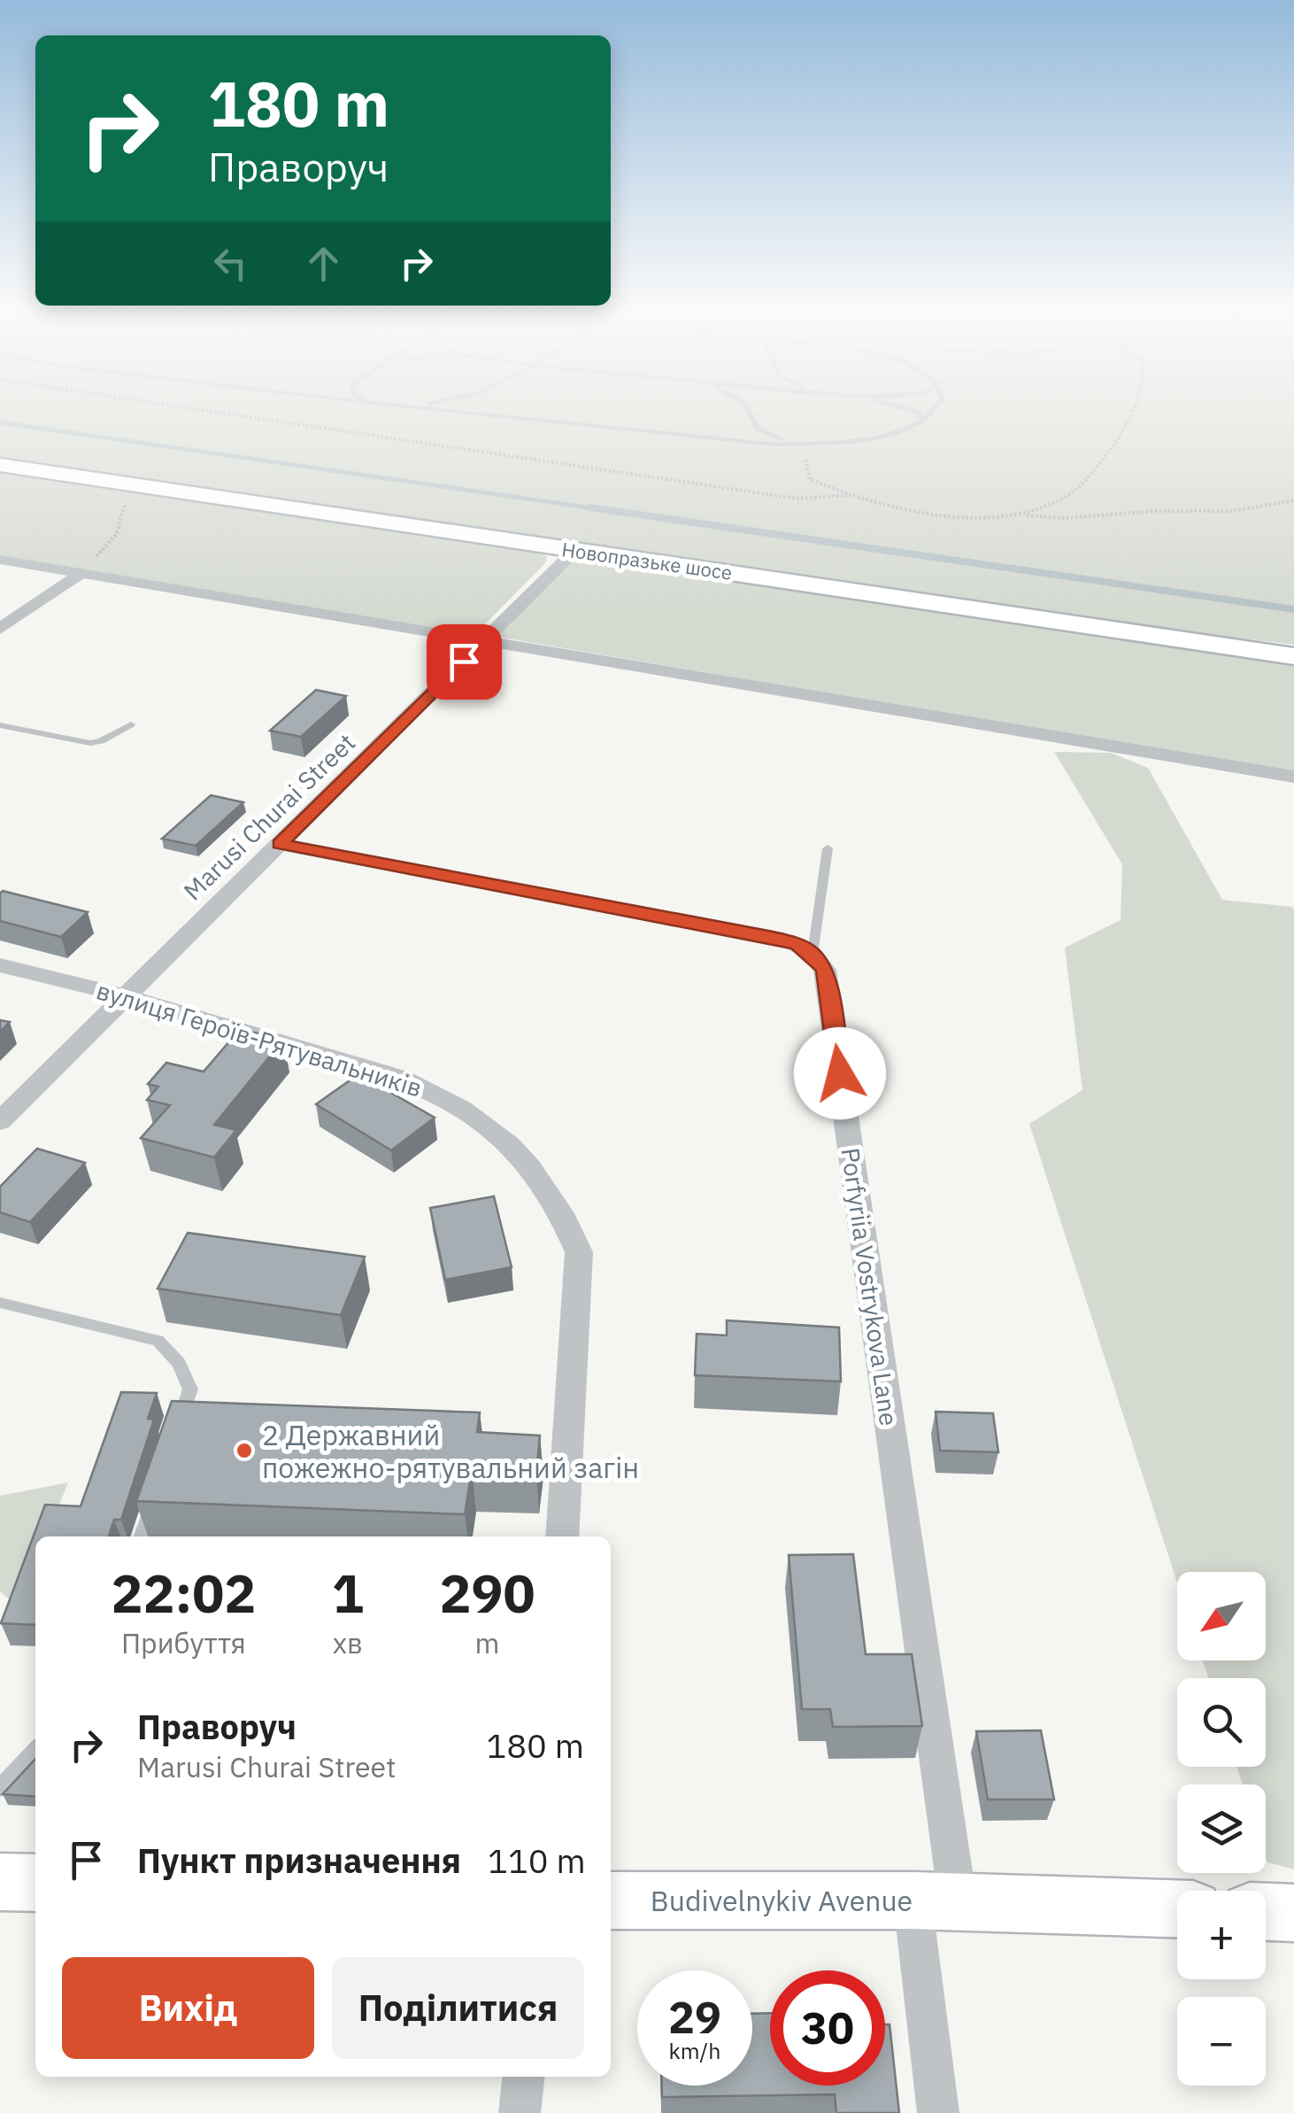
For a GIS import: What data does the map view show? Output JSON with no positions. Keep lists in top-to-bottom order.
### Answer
{
  "streets": {
    "main road": ["Новопразьке шосе", "Budivelnykiv Avenue"],
    "street": ["Marusi Churai Street", "вулиця Героїв-Рятувальників", "Porfyriia Vostrykova Lane"]
  },
  "crossings": [
    ["Новопразьке шосе", "Marusi Churai Street"],
    ["Marusi Churai Street", "вулиця Героїв-Рятувальників"],
    ["Porfyriia Vostrykova Lane", "Budivelnykiv Avenue"]
  ],
  "places": ["2 Державний пожежно-рятувальний загін"],
  "north": "bottom left",
  "page": {
    "turn": ["180 m", "Праворуч"],
    "eta": [
      "22:02",
      "Прибуття",
      "1",
      "хв",
      "290",
      "m"
    ],
    "map_buttons": ["+", "−"],
    "list": [
      {
        "name": "Праворуч",
        "note": "Marusi Churai Street",
        "value": "180 m"
      },
      {
        "name": "Пункт призначення",
        "value": "110 m"
      }
    ],
    "buttons": ["Вихід", "Поділитися"],
    "speed": "29 km/h",
    "limit": "30"
  }
}
